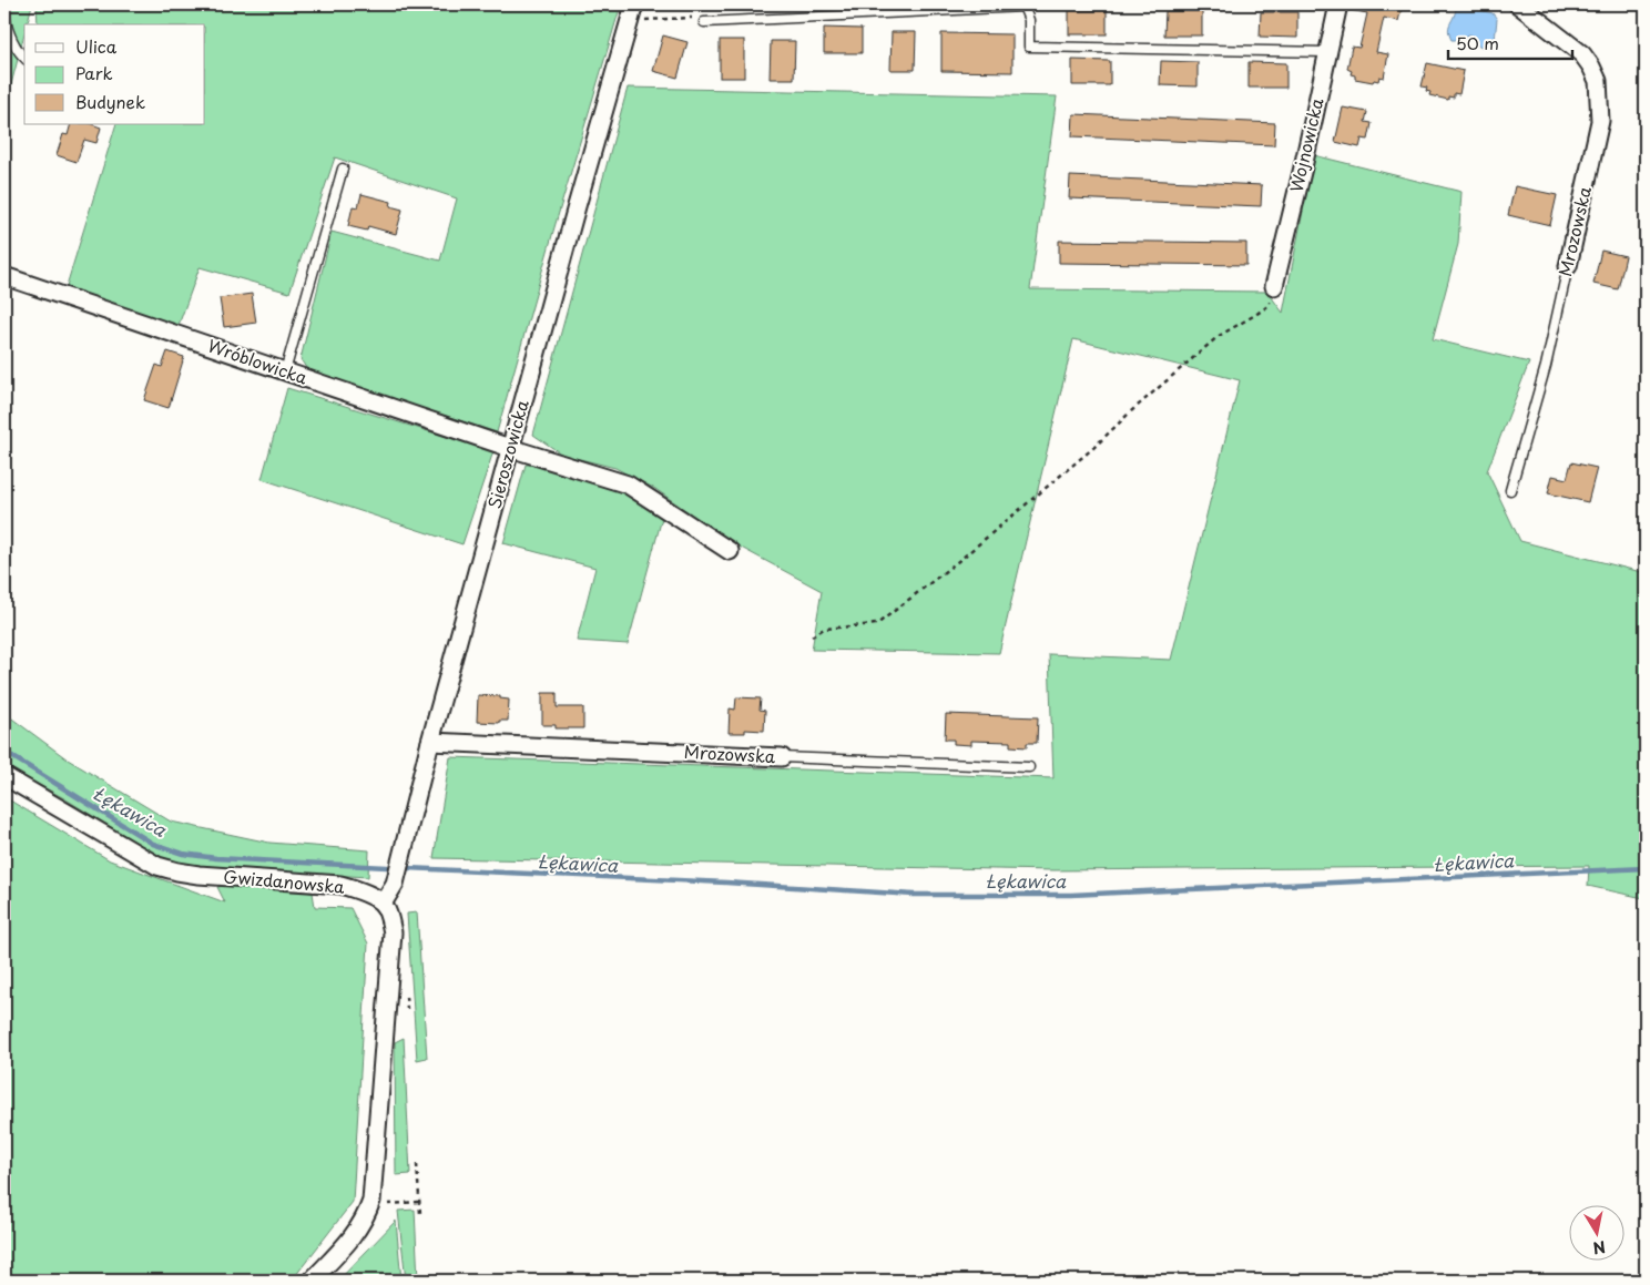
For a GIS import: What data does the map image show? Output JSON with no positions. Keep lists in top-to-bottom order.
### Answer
{
  "streets": {
    "street": [
      "Wojnowicka",
      "Mrozowska",
      "Wróblowicka",
      "Sieroszowicka",
      "Gwizdanowska"
    ]
  },
  "crossings": [
    ["Mrozowska", "Sieroszowicka"],
    ["Wróblowicka", "Sieroszowicka"],
    ["Sieroszowicka", "Gwizdanowska"]
  ],
  "water": ["Łękawica"],
  "legend": ["Ulica", "Park", "Budynek"],
  "scale_bar": "50 m",
  "north": "bottom"
}
